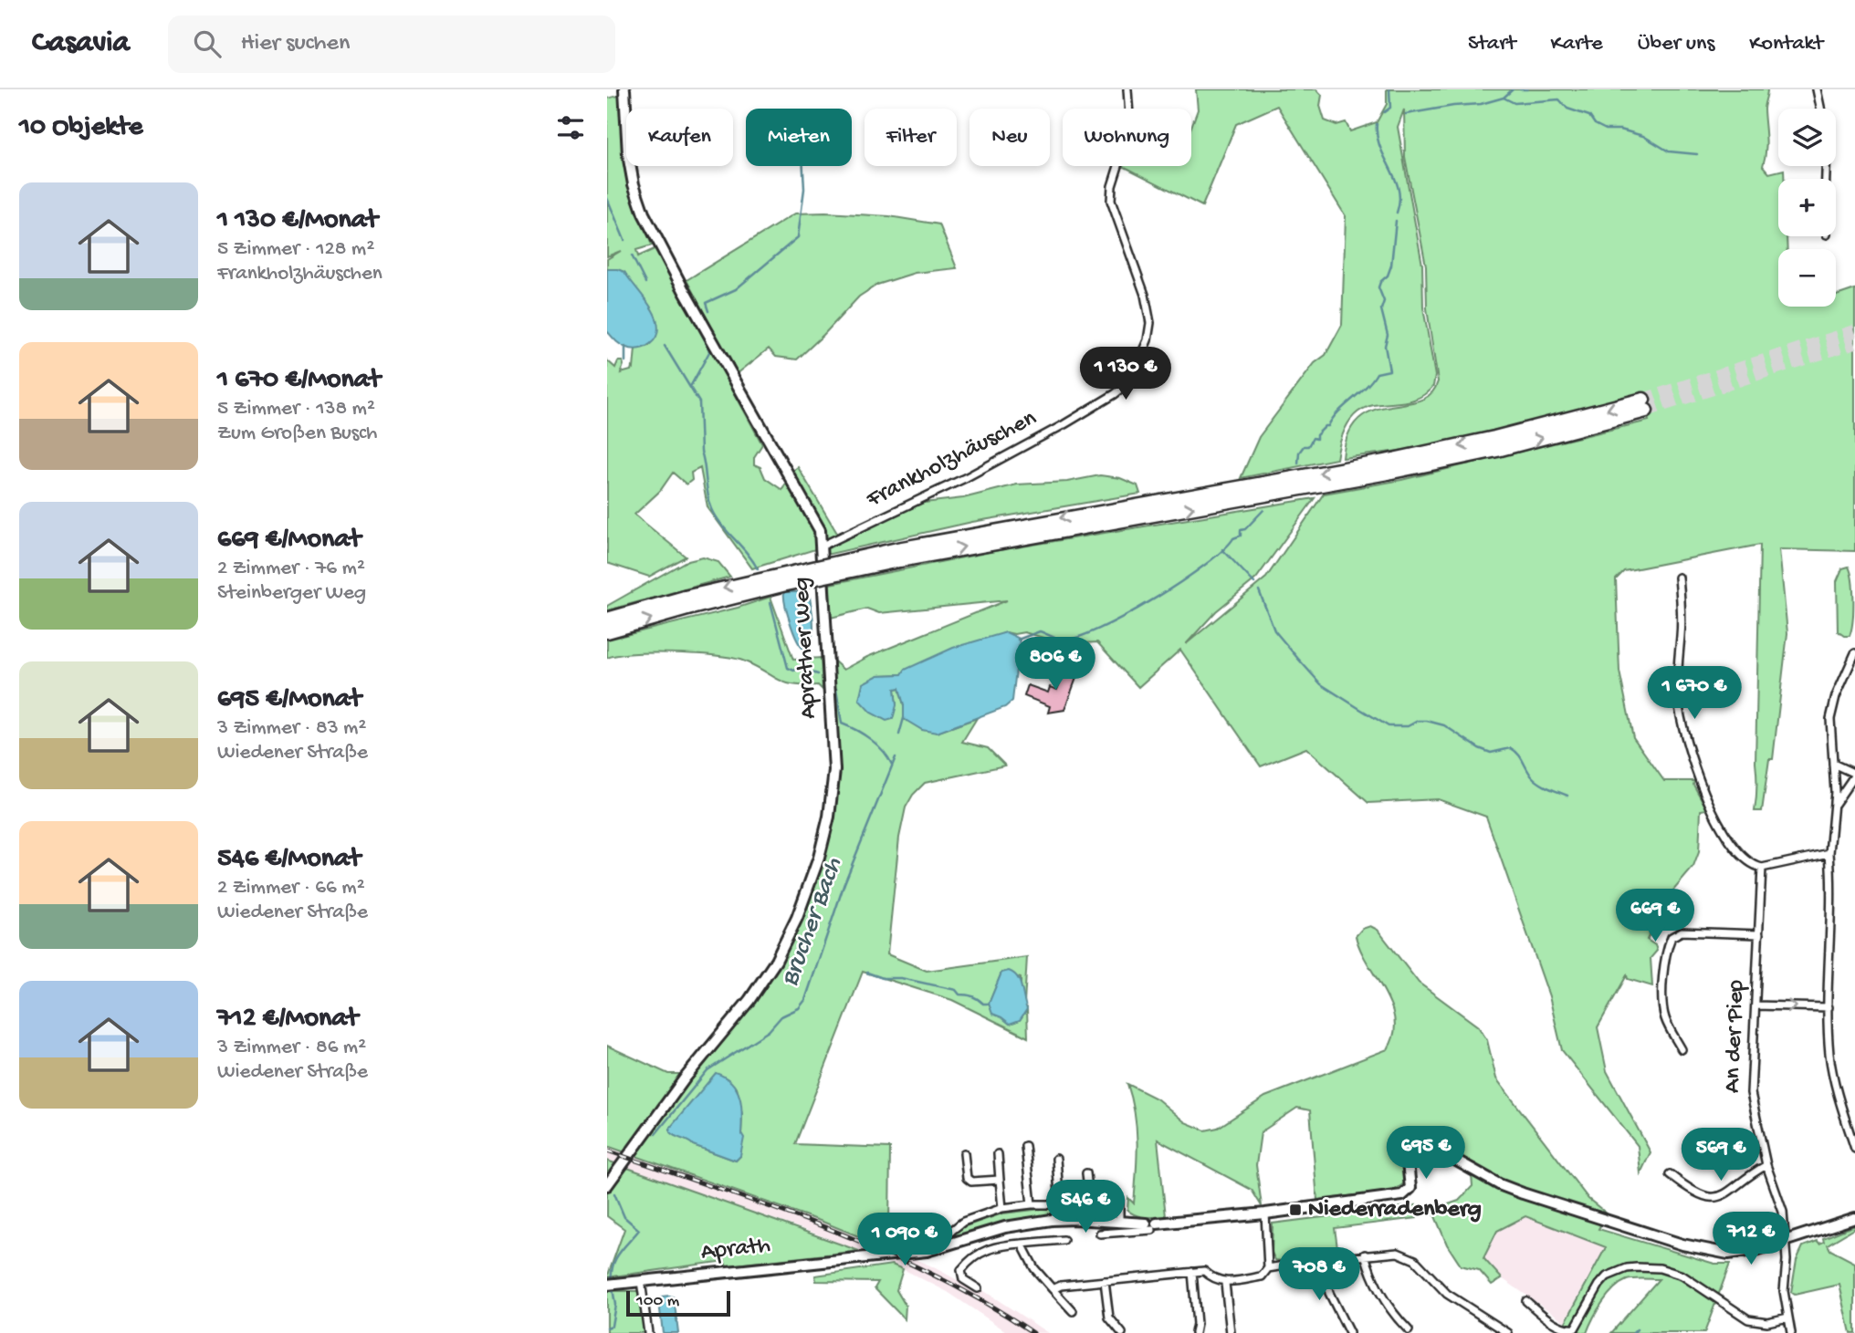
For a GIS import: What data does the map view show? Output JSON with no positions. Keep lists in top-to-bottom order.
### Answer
{
  "streets": {
    "main road": ["Aprather Weg", "Aprath"],
    "street": ["Frankholzhäuschen", "An der Piep"]
  },
  "crossings": [
    ["Frankholzhäuschen", "Aprather Weg"],
    ["An der Piep", "Aprath"]
  ],
  "water": ["Brucher Bach"],
  "places": {
    "transit": ["Niederradenberg"]
  },
  "scale_bar": "100 m",
  "page": {
    "header": "Casavia",
    "search": "Hier suchen",
    "nav": [
      "Start",
      "Karte",
      "Über uns",
      "Kontakt"
    ],
    "heading": "10 Objekte",
    "map_buttons": ["+", "−"],
    "chip": [
      "Kaufen",
      "Mieten",
      "Filter",
      "Neu",
      "Wohnung"
    ],
    "list": [
      {
        "name": "1 130 €/Monat",
        "note": "5 Zimmer · 128 m² · Frankholzhäuschen"
      },
      {
        "name": "1 670 €/Monat",
        "note": "5 Zimmer · 138 m² · Zum Großen Busch"
      },
      {
        "name": "669 €/Monat",
        "note": "2 Zimmer · 76 m² · Steinberger Weg"
      },
      {
        "name": "695 €/Monat",
        "note": "3 Zimmer · 83 m² · Wiedener Straße"
      },
      {
        "name": "546 €/Monat",
        "note": "2 Zimmer · 66 m² · Wiedener Straße"
      },
      {
        "name": "712 €/Monat",
        "note": "3 Zimmer · 86 m² · Wiedener Straße"
      }
    ],
    "price": [
      "1 130 €",
      "806 €",
      "1 670 €",
      "669 €",
      "695 €",
      "569 €",
      "546 €",
      "712 €",
      "1 090 €",
      "708 €"
    ],
    "scale": "100 m"
  }
}
